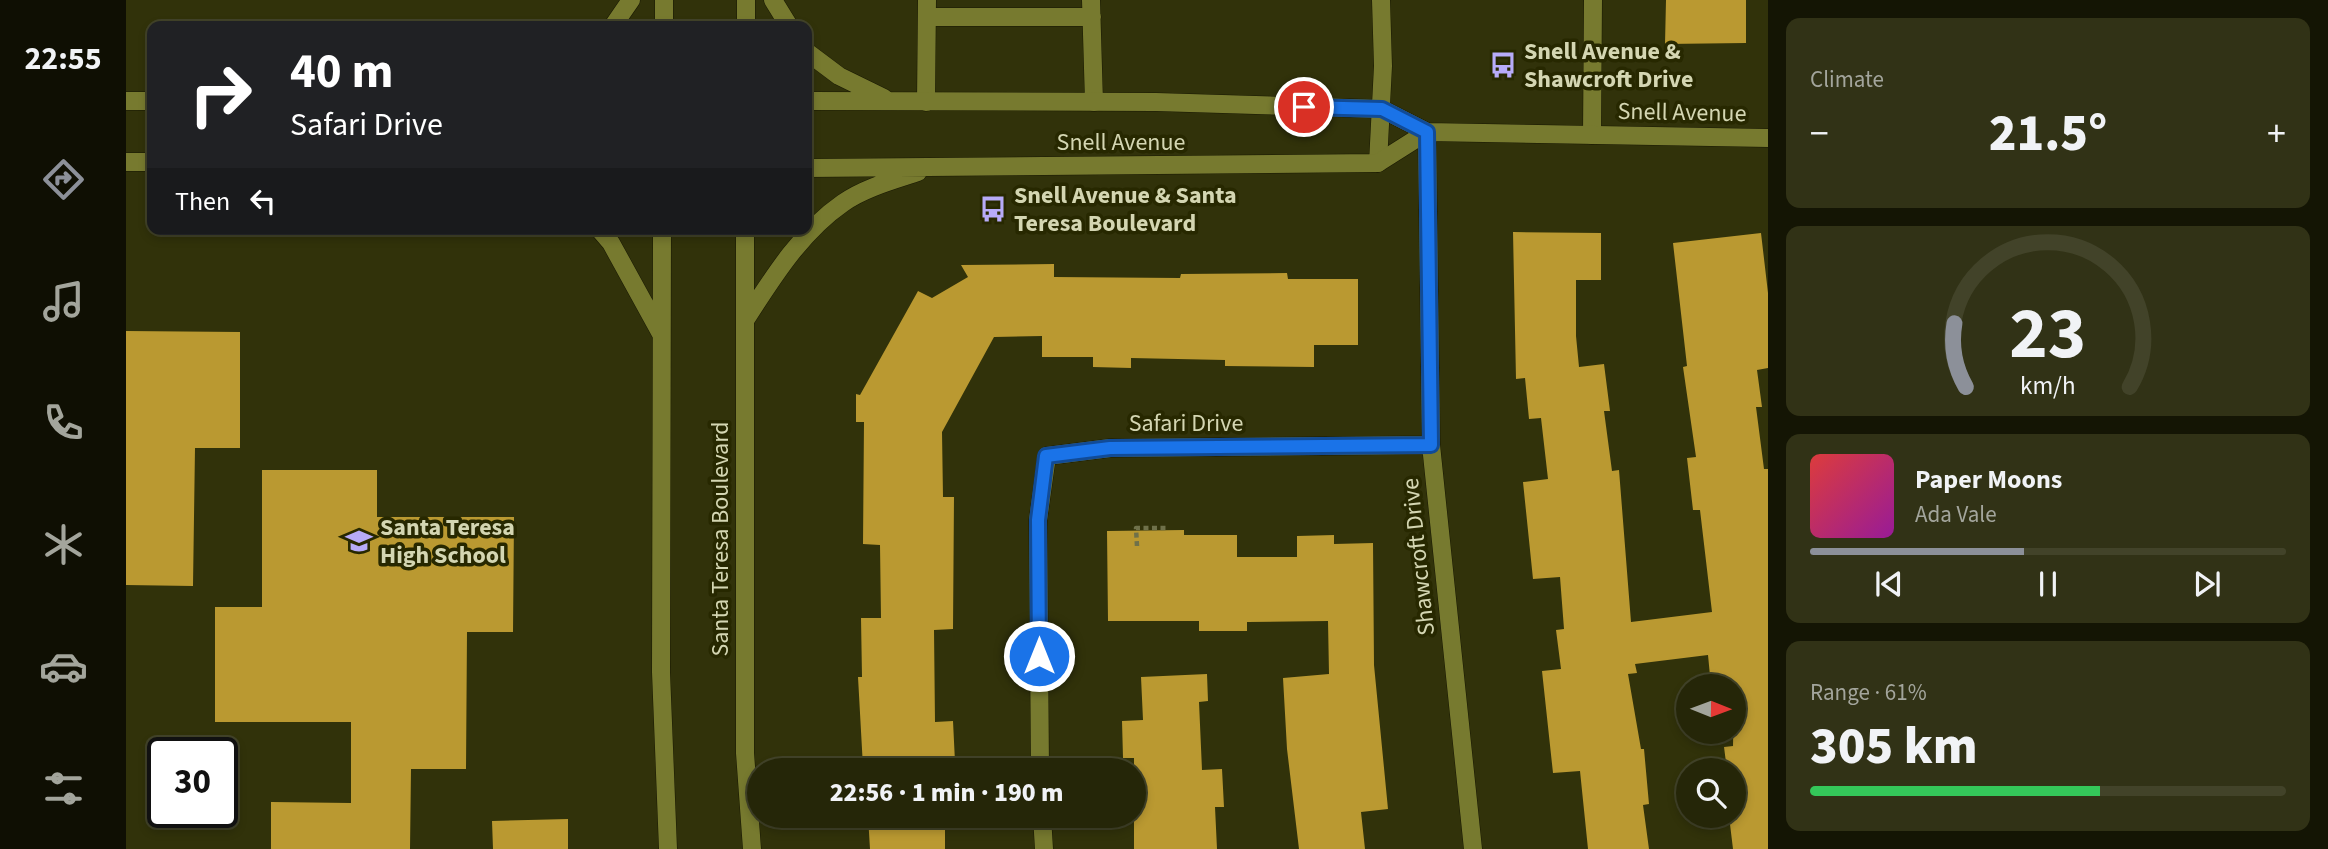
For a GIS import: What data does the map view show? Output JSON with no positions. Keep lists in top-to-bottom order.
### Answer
{
  "streets": {
    "main road": [
      "Snell Avenue",
      "Safari Drive",
      "Santa Teresa Boulevard",
      "Shawcroft Drive"
    ]
  },
  "crossings": [
    ["Snell Avenue", "Shawcroft Drive"],
    ["Safari Drive", "Shawcroft Drive"]
  ],
  "places": {
    "bus stop": ["Snell Avenue & Shawcroft Drive", "Snell Avenue & Santa Teresa Boulevard"],
    "school or university": ["Santa Teresa High School"]
  },
  "north": "right",
  "page": {
    "tabs": "22:55",
    "tile": [
      "Climate",
      ["Range · 61%", "305 km"]
    ],
    "turn": ["40 m", "Safari Drive"],
    "heat": ["−", "21.5°", "+"],
    "then": "Then",
    "song": ["Paper Moons", "Ada Vale"],
    "limit": "30",
    "trip": "22:56 · 1 min · 190 m",
    "gauge": ["23", "km/h"]
  }
}
